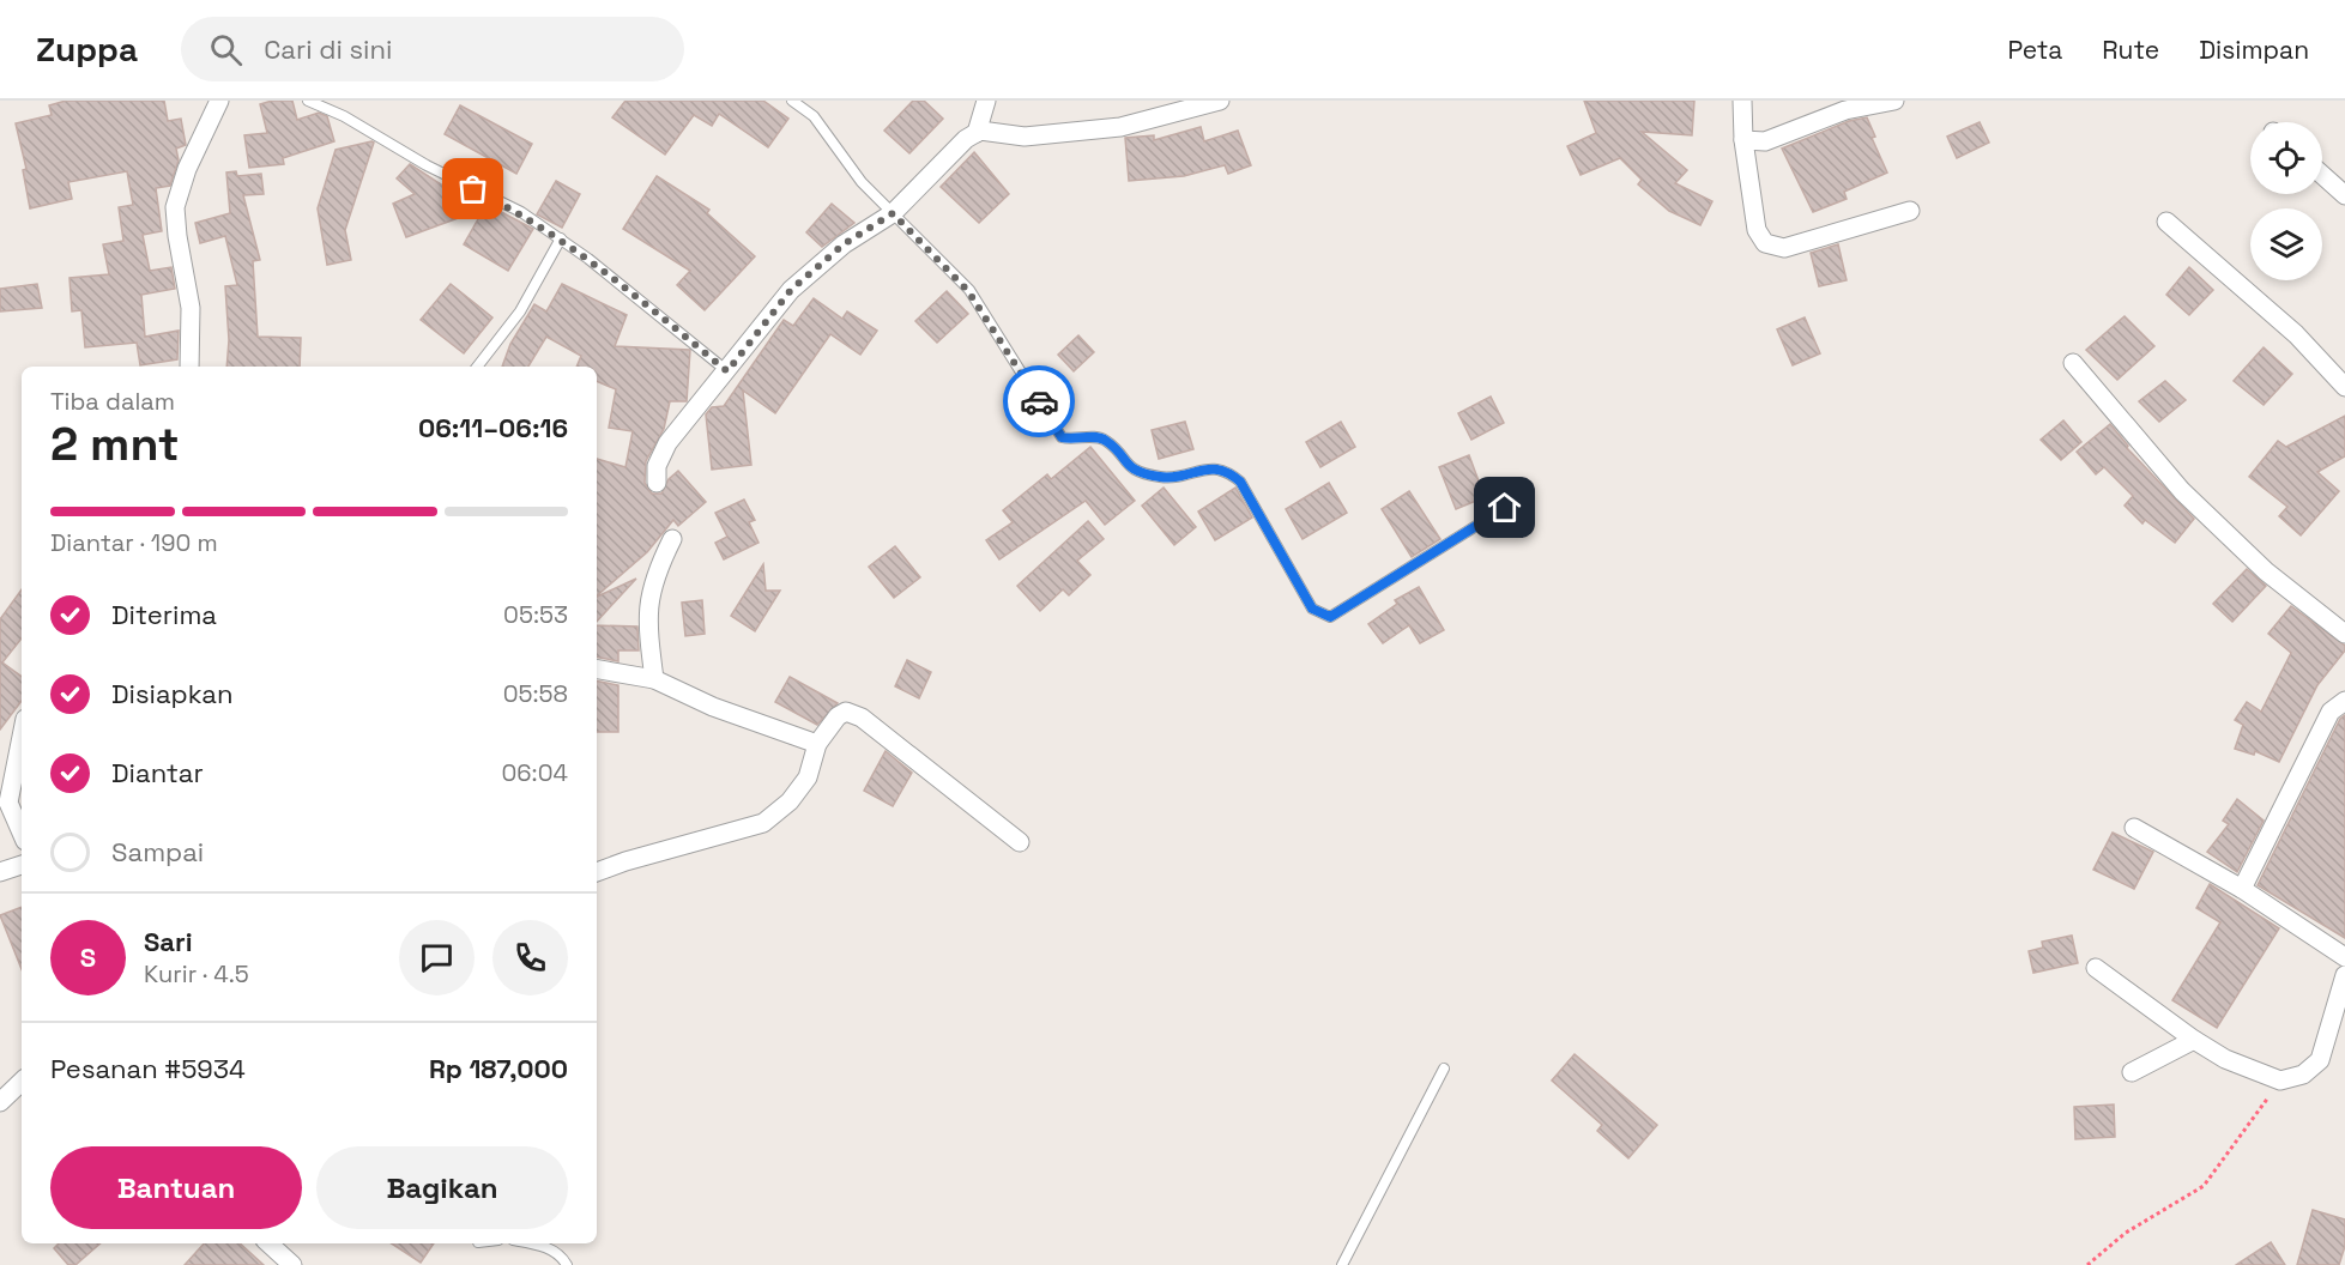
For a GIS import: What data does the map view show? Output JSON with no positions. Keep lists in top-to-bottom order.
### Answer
{
  "page": {
    "header": "Zuppa",
    "search": "Cari di sini",
    "nav": ["Peta", "Rute", "Disimpan"],
    "heading": ["2 mnt", "Tiba dalam", "06:11–06:16"],
    "panel": [
      "Sari",
      "Kurir · 4.5",
      "Pesanan #5934",
      "Rp 187,000"
    ],
    "bar": "Diantar · 190 m",
    "list": [
      ["Diterima", "05:53"],
      ["Disiapkan", "05:58"],
      ["Diantar", "06:04"],
      "Sampai"
    ],
    "round": "S",
    "buttons": ["Bantuan", "Bagikan"]
  }
}
